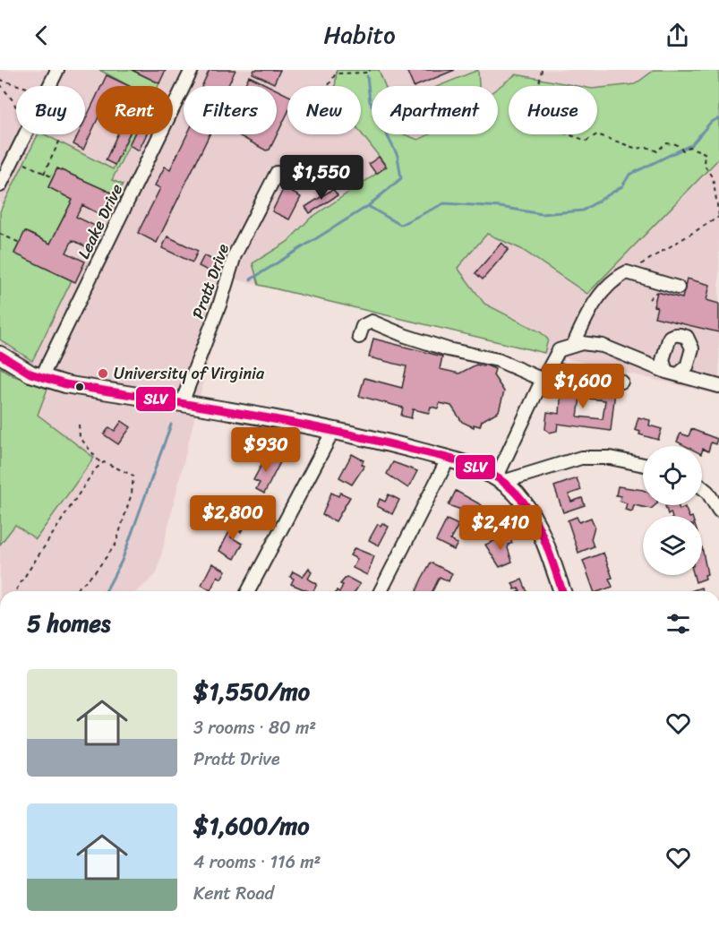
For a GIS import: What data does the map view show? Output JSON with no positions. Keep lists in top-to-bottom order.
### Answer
{
  "streets": {
    "street": ["Leake Drive", "Pratt Drive"]
  },
  "places": ["University of Virginia"],
  "lines": ["transit line SLV"],
  "page": {
    "header": "Habito",
    "chip": [
      "Buy",
      "Rent",
      "Filters",
      "New",
      "Apartment",
      "House"
    ],
    "price": [
      "$1,550",
      "$1,600",
      "$930",
      "$2,800",
      "$2,410"
    ],
    "heading": "5 homes",
    "list": [
      {
        "name": "$1,550/mo",
        "note": "3 rooms · 80 m² · Pratt Drive"
      },
      {
        "name": "$1,600/mo",
        "note": "4 rooms · 116 m² · Kent Road"
      }
    ]
  }
}
